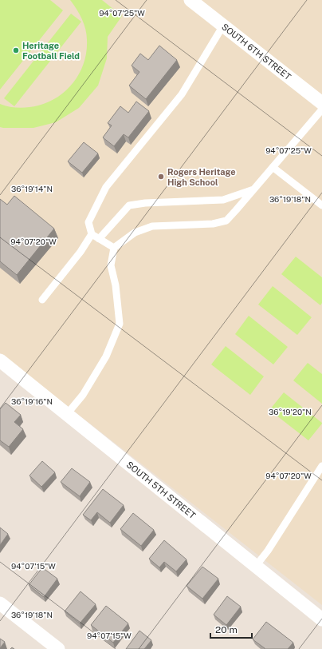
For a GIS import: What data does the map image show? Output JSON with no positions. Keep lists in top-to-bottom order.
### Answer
{
  "streets": {
    "street": ["SOUTH 6TH STREET", "SOUTH 5TH STREET"]
  },
  "places": ["Heritage Football Field", "Rogers Heritage High School"],
  "scale_bar": "20 m",
  "coordinates": [
    "94°07'25\"W",
    "36°19'14\"N",
    "36°19'18\"N",
    "94°07'20\"W",
    "36°19'16\"N",
    "36°19'20\"N",
    "94°07'15\"W"
  ]
}
